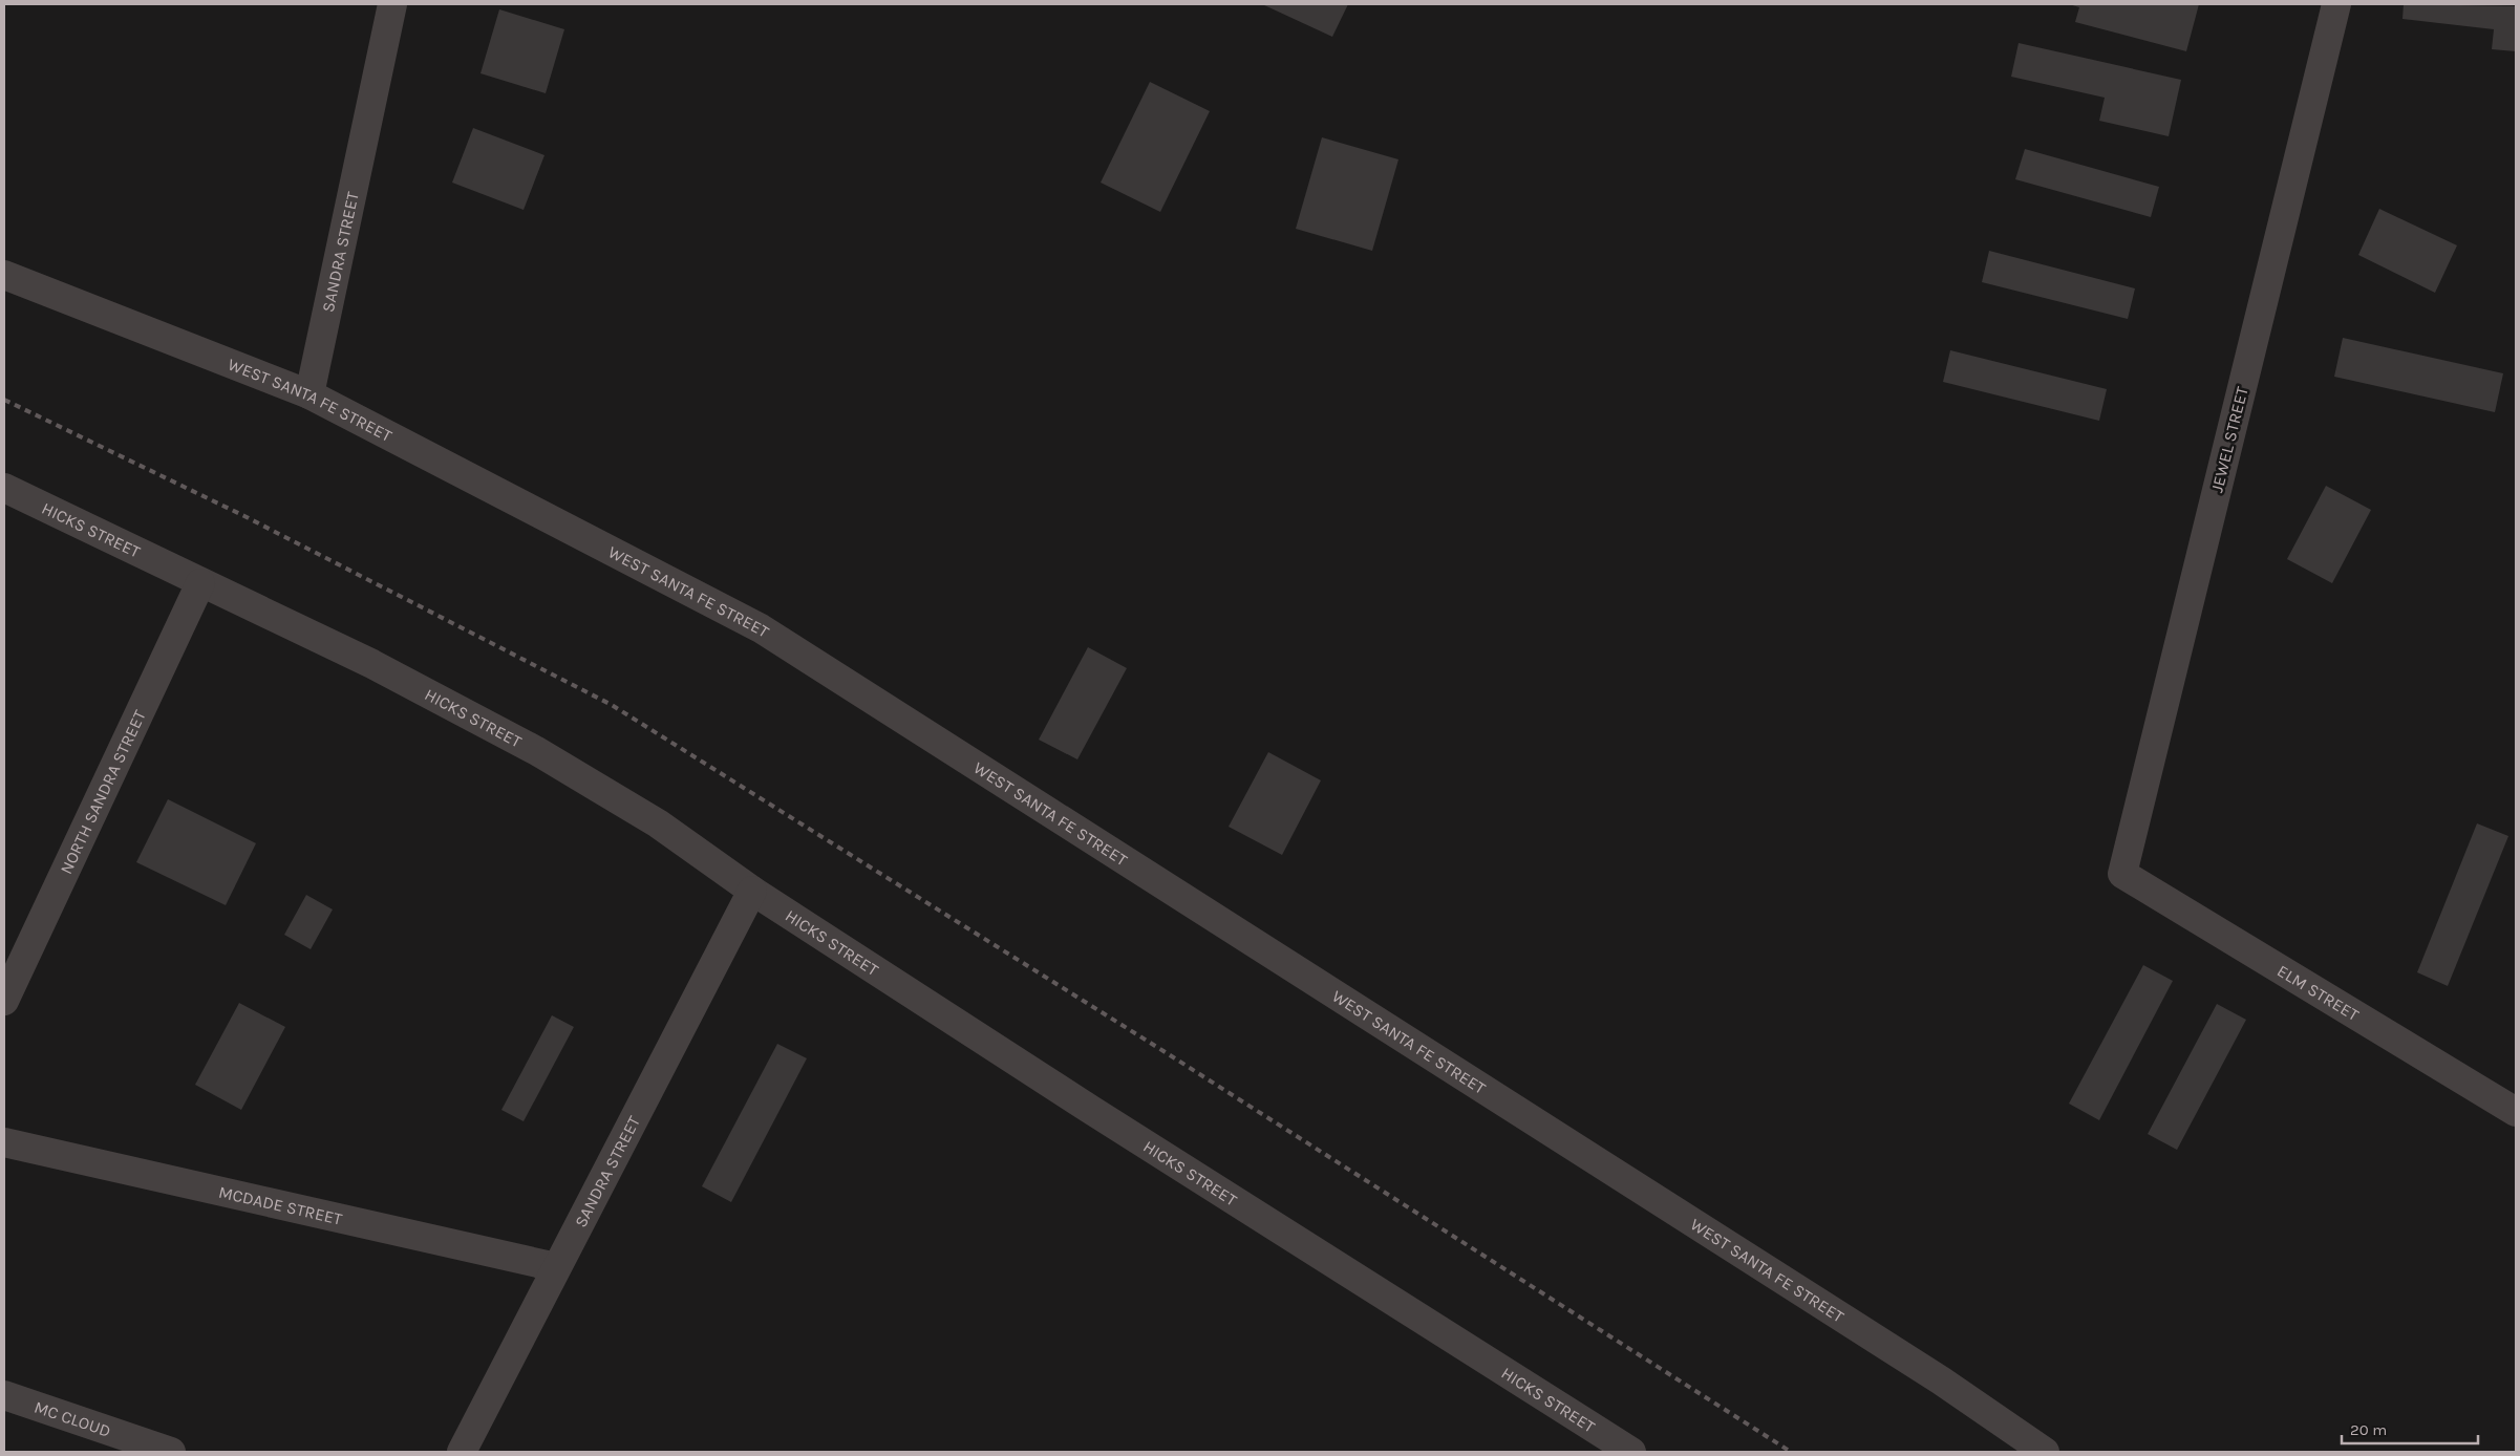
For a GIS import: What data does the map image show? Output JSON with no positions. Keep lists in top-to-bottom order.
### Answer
{
  "streets": {
    "street": [
      "SANDRA STREET",
      "WEST SANTA FE STREET",
      "JEWEL STREET",
      "HICKS STREET",
      "NORTH SANDRA STREET",
      "ELM STREET",
      "MCDADE STREET",
      "MC CLOUD"
    ]
  },
  "crossings": [
    ["SANDRA STREET", "WEST SANTA FE STREET"],
    ["SANDRA STREET", "HICKS STREET"],
    ["SANDRA STREET", "MCDADE STREET"],
    ["JEWEL STREET", "ELM STREET"],
    ["HICKS STREET", "NORTH SANDRA STREET"]
  ],
  "scale_bar": "20 m"
}
